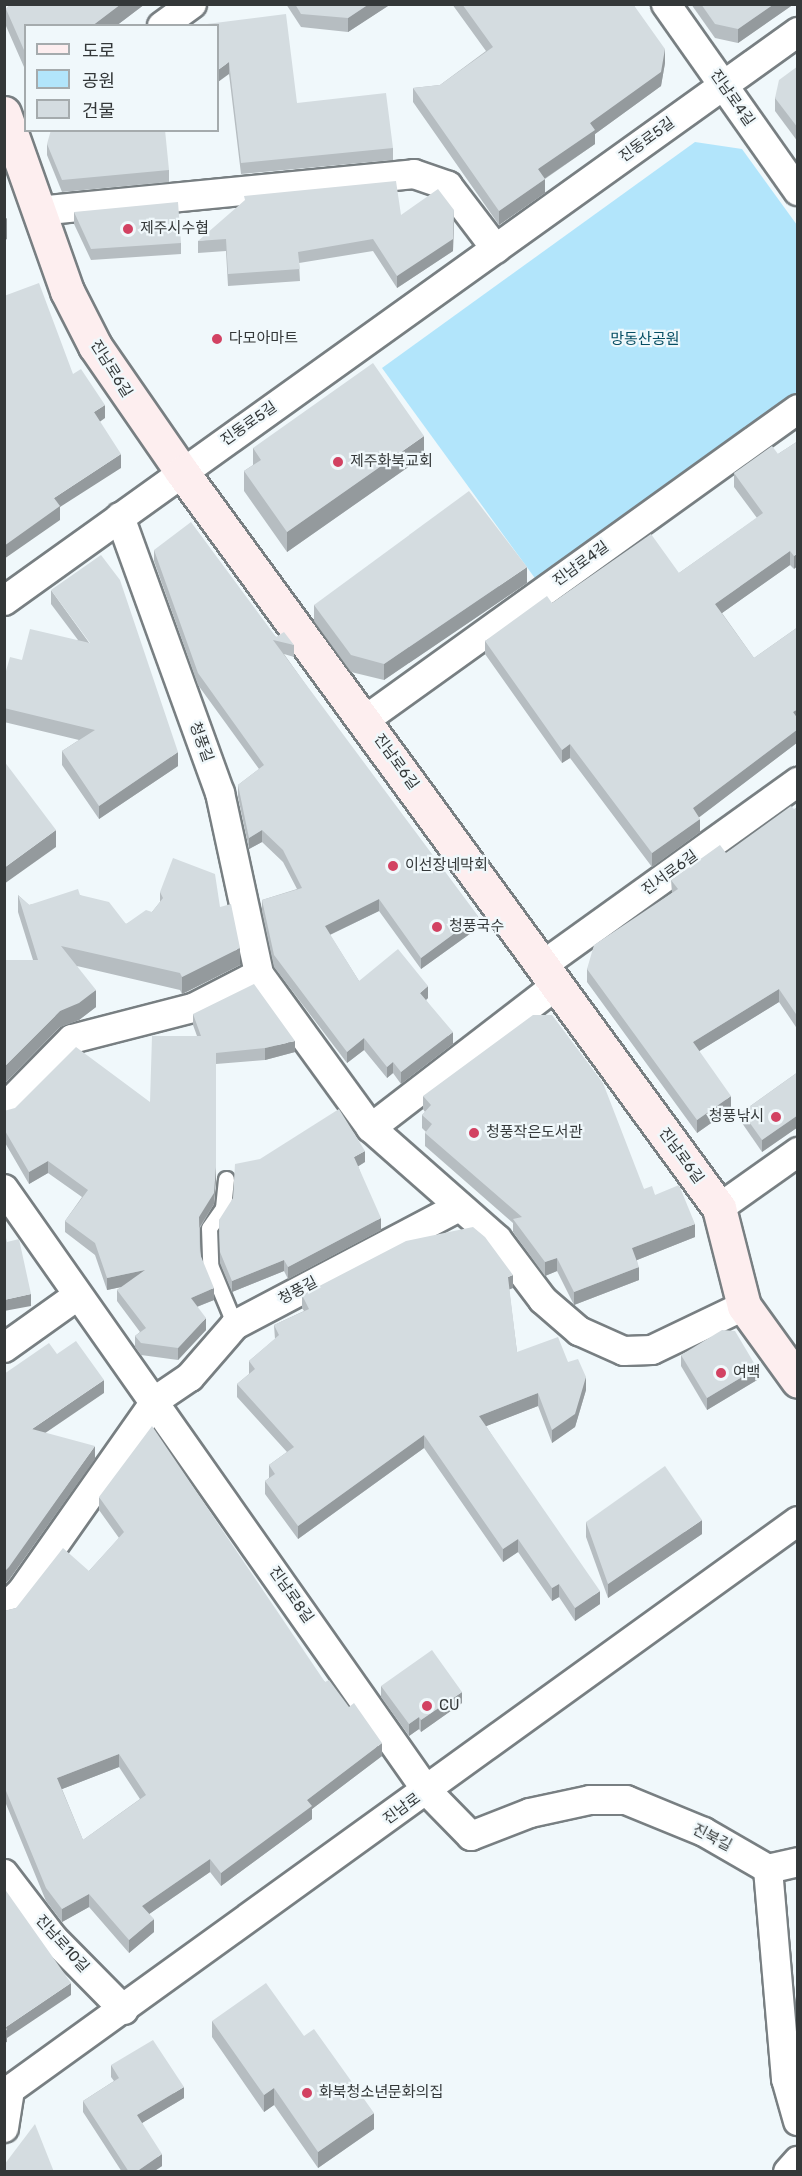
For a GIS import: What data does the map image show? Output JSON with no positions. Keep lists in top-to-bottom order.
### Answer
{
  "streets": {
    "street": [
      "진남로4길",
      "진동로5길",
      "진남로6길",
      "청풍길",
      "진서로6길",
      "진남로8길",
      "진남로",
      "진북길",
      "진남로10길"
    ]
  },
  "crossings": [
    ["진남로4길", "진동로5길"],
    ["진남로4길", "진남로6길"],
    ["진동로5길", "진남로6길"],
    ["진동로5길", "청풍길"],
    ["진남로6길", "청풍길"],
    ["진남로6길", "진서로6길"],
    ["청풍길", "진서로6길"],
    ["청풍길", "진남로8길"],
    ["진남로8길", "진남로"],
    ["진남로8길", "진북길"],
    ["진남로", "진북길"],
    ["진남로", "진남로10길"]
  ],
  "parks": ["망동산공원"],
  "places": [
    "제주시수협",
    "다모아마트",
    "제주화북교회",
    "이선장네막회",
    "청풍국수",
    "청풍낚시",
    "청풍작은도서관",
    "여백",
    "CU",
    "화북청소년문화의집"
  ],
  "legend": ["도로", "공원", "건물"]
}
